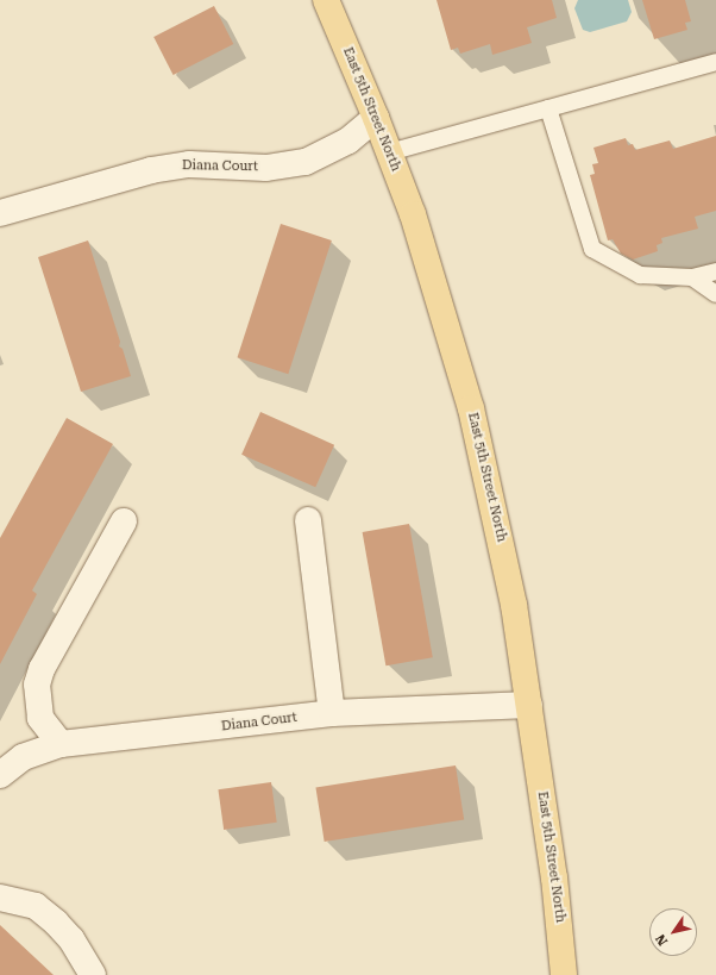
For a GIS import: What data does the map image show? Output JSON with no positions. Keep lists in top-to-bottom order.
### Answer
{
  "streets": {
    "main road": ["East 5th Street North"],
    "street": ["Diana Court"]
  },
  "crossings": [
    ["East 5th Street North", "Diana Court"]
  ],
  "north": "bottom left"
}
